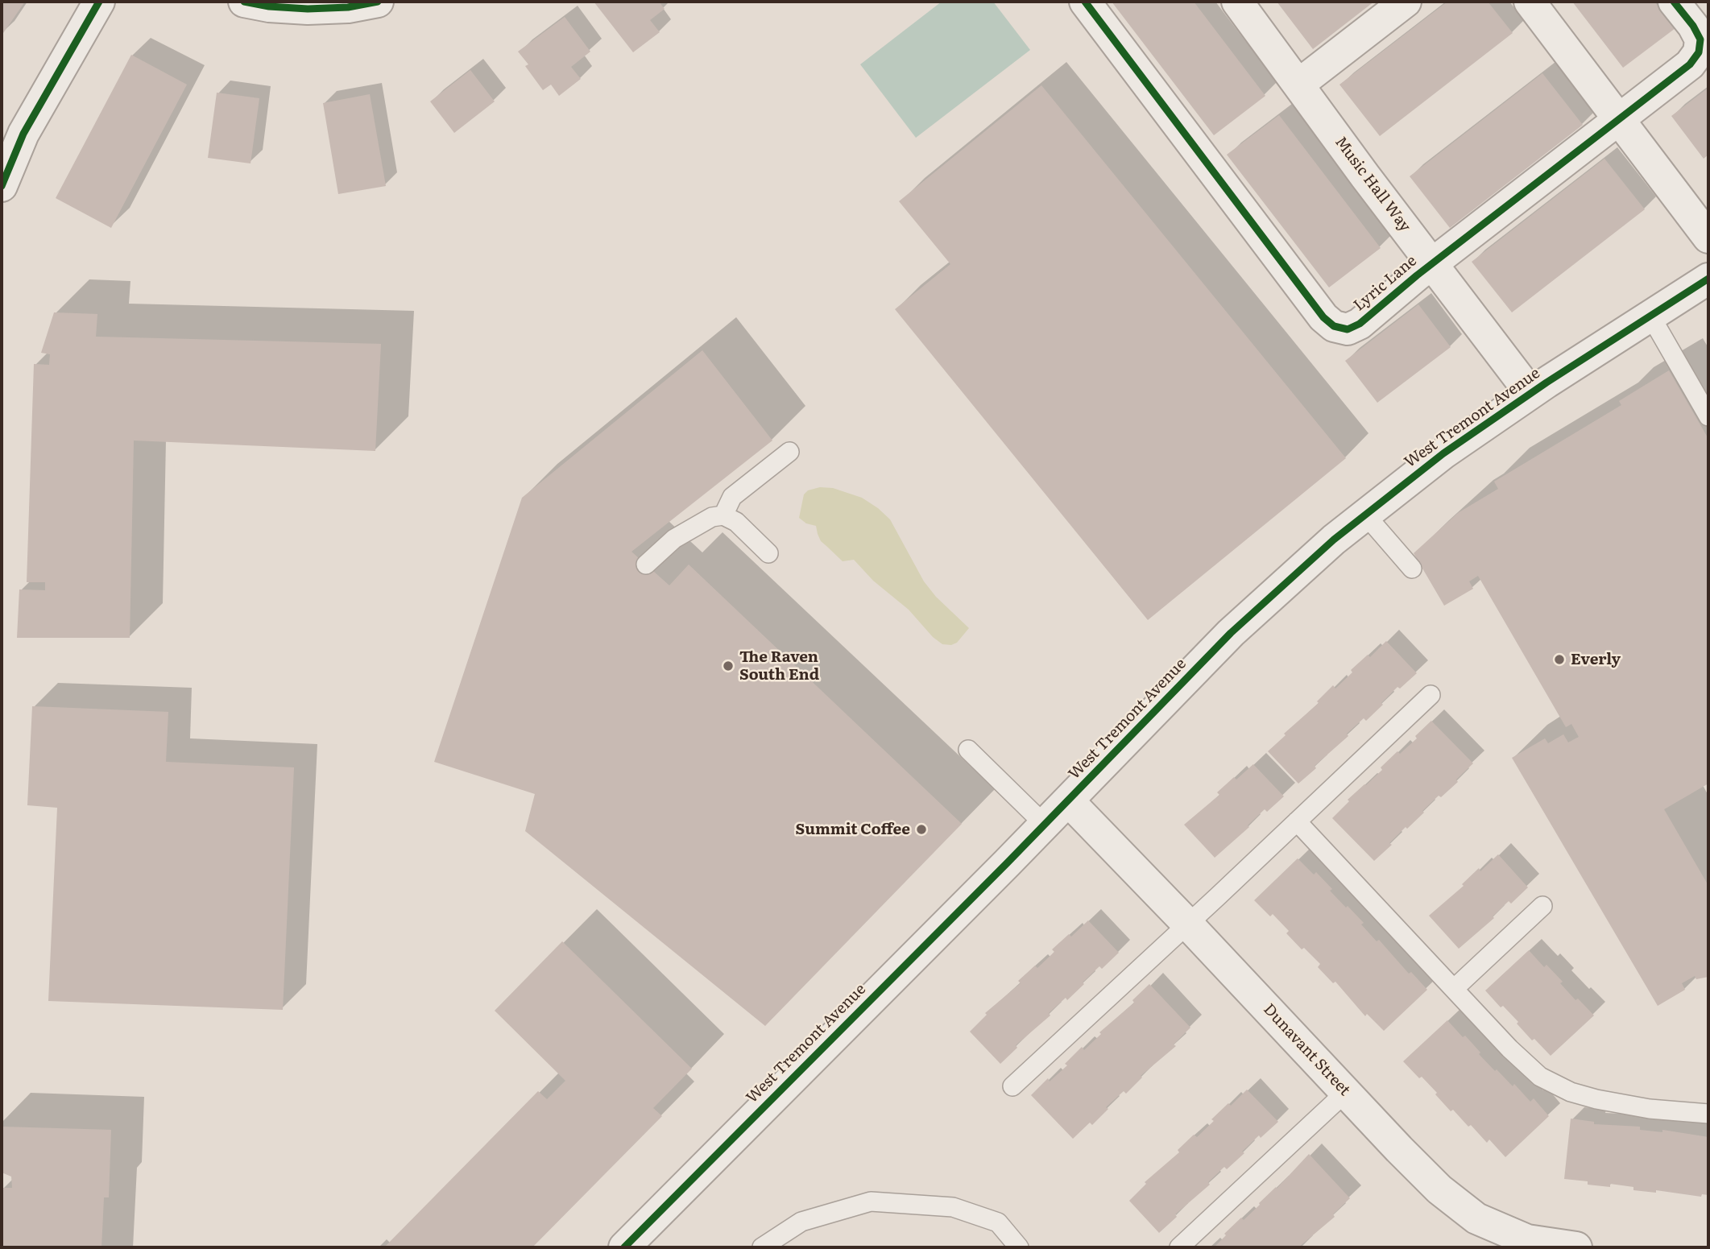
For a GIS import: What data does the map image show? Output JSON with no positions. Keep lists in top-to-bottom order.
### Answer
{
  "streets": {
    "street": [
      "Music Hall Way",
      "Lyric Lane",
      "West Tremont Avenue",
      "Dunavant Street"
    ]
  },
  "crossings": [
    ["Music Hall Way", "Lyric Lane"],
    ["Music Hall Way", "West Tremont Avenue"],
    ["West Tremont Avenue", "Dunavant Street"]
  ],
  "places": ["Everly", "The Raven South End", "Summit Coffee"]
}
